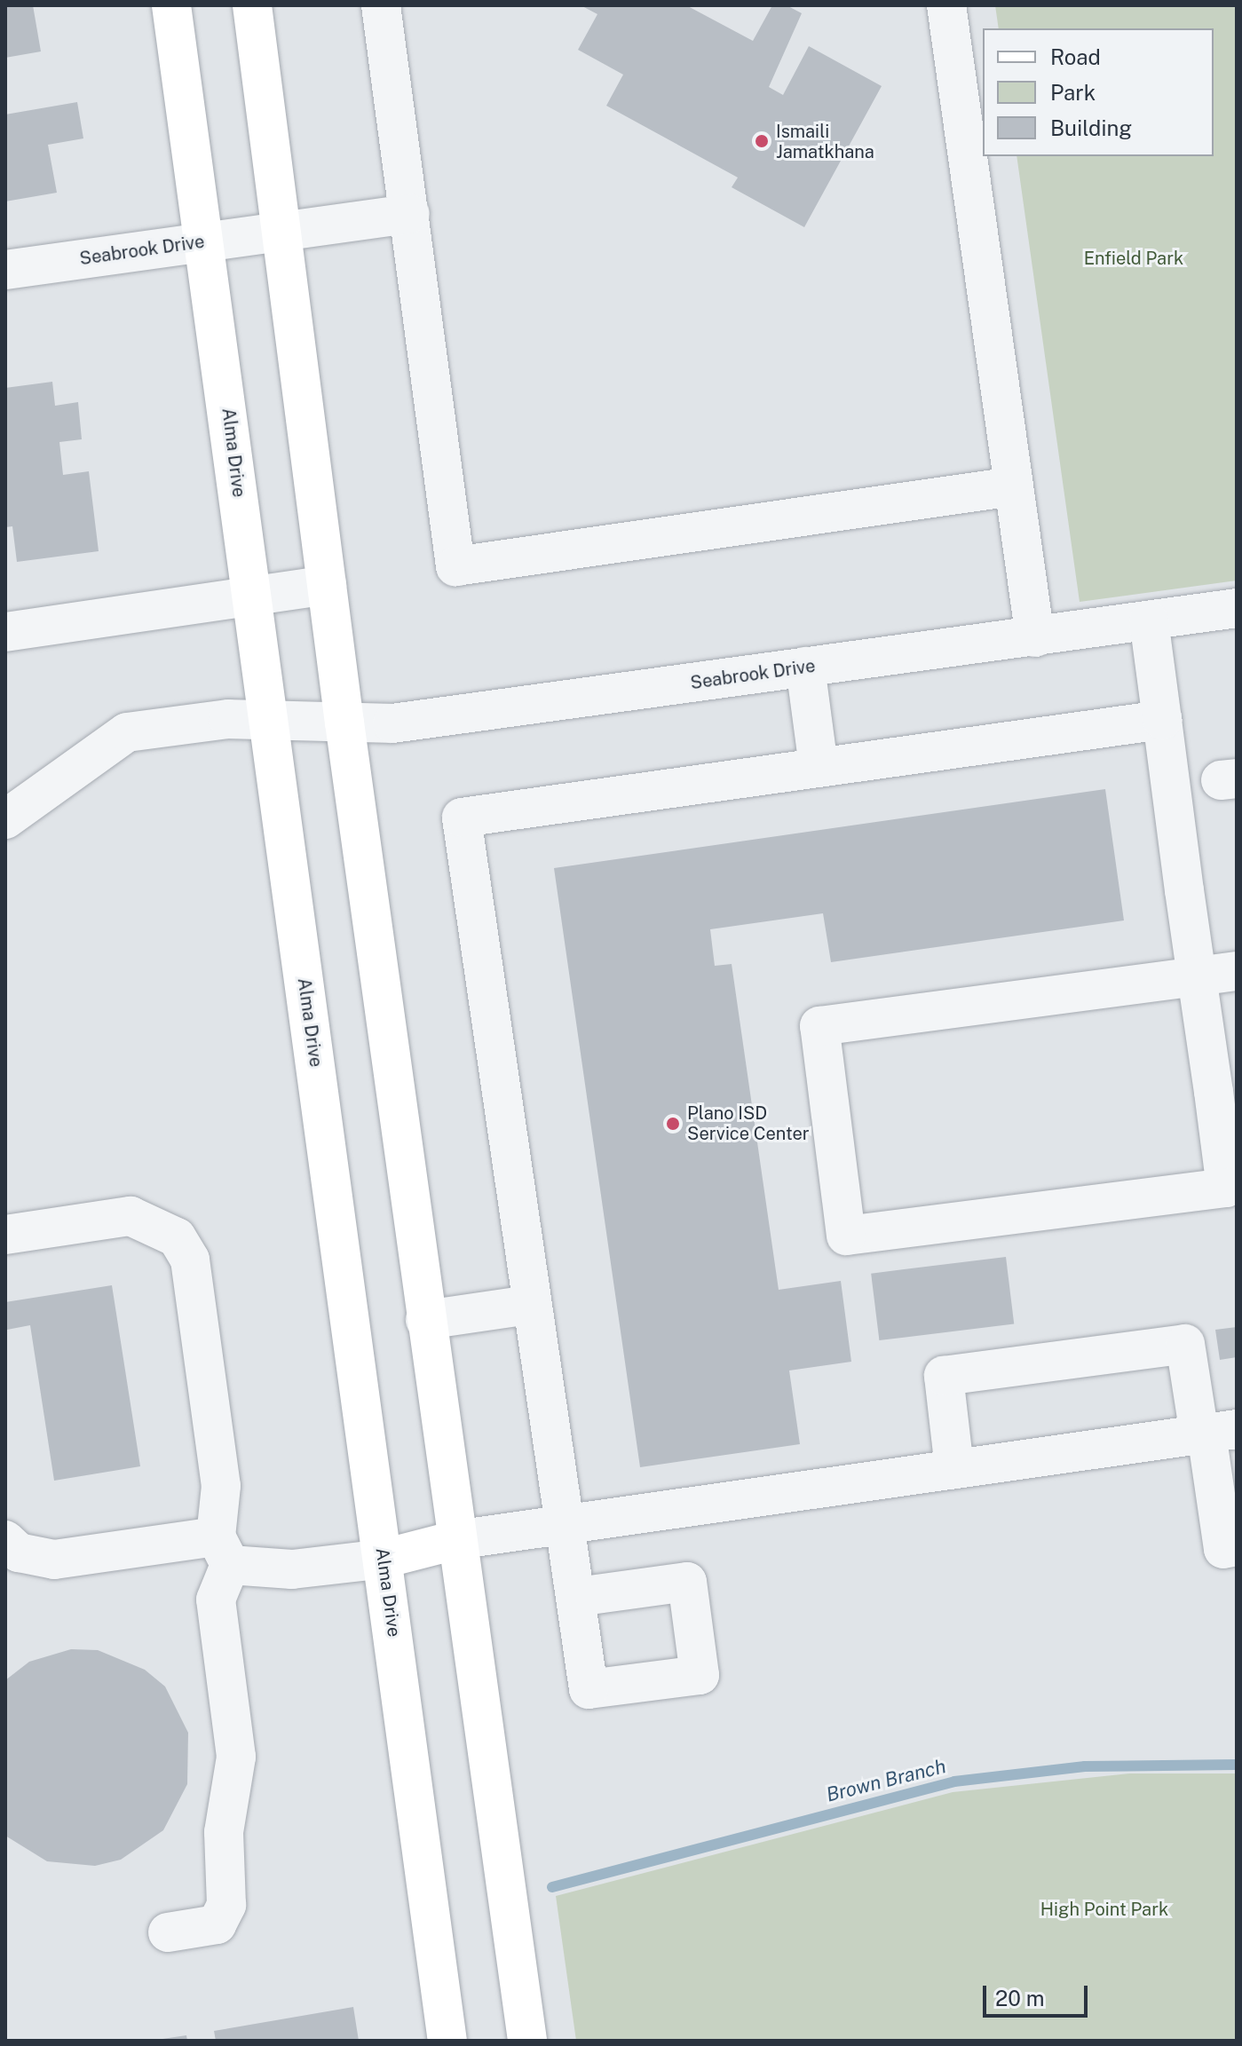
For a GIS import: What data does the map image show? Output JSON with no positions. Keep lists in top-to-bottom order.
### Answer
{
  "streets": {
    "main road": ["Alma Drive"],
    "street": ["Seabrook Drive"]
  },
  "crossings": [
    ["Seabrook Drive", "Alma Drive"]
  ],
  "water": ["Brown Branch"],
  "parks": ["Enfield Park", "High Point Park"],
  "places": ["Ismaili Jamatkhana", "Plano ISD Service Center"],
  "legend": ["Road", "Park", "Building"],
  "scale_bar": "20 m"
}
